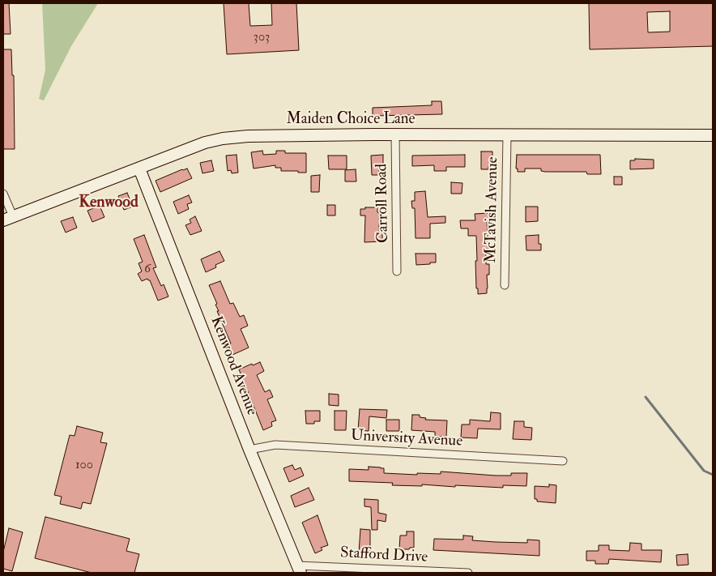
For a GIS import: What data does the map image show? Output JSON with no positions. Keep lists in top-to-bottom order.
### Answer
{
  "streets": {
    "main road": ["Maiden Choice Lane", "Kenwood Avenue"],
    "street": [
      "Carroll Road",
      "McTavish Avenue",
      "University Avenue",
      "Stafford Drive"
    ]
  },
  "crossings": [
    ["Maiden Choice Lane", "Carroll Road"],
    ["Maiden Choice Lane", "McTavish Avenue"],
    ["Maiden Choice Lane", "Kenwood Avenue"],
    ["Kenwood Avenue", "University Avenue"],
    ["Kenwood Avenue", "Stafford Drive"]
  ],
  "districts": ["Kenwood"],
  "house_numbers": ["303", "6", "100"]
}
